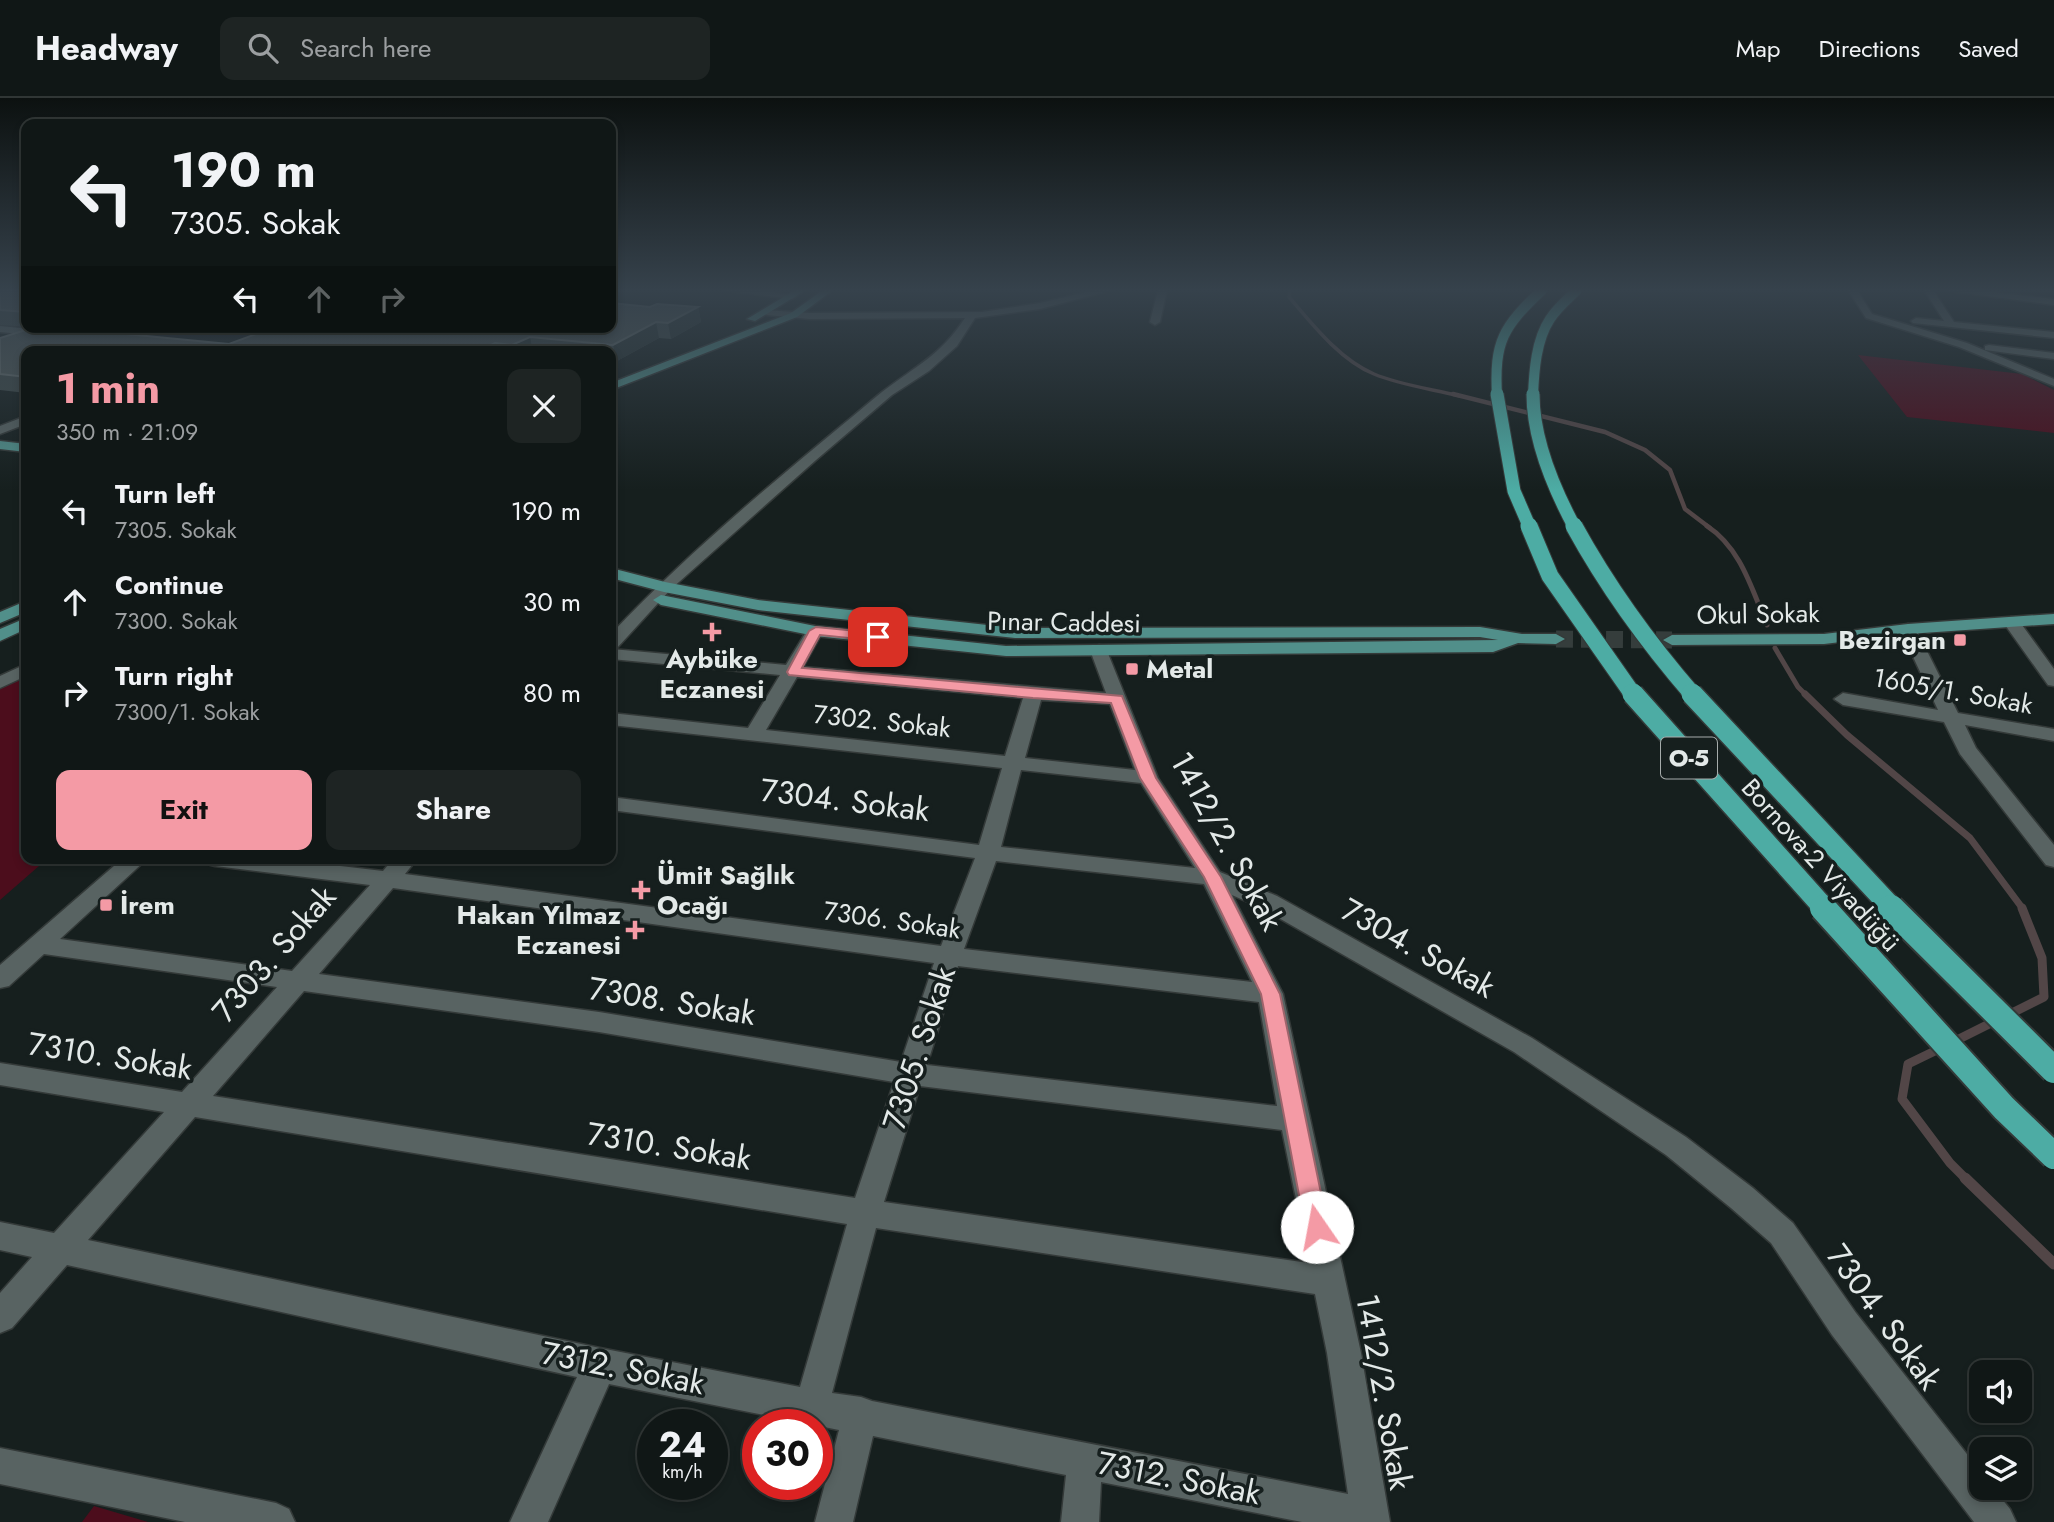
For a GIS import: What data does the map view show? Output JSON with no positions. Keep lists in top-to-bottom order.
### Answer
{
  "streets": {
    "highway": ["O-5", "Bornova-2 Viyadüğü"],
    "main road": ["Okul Sokak", "Pınar Caddesi"],
    "street": [
      "1605/1. Sokak",
      "7302. Sokak",
      "7304. Sokak",
      "1412/2. Sokak",
      "7306. Sokak",
      "7303. Sokak",
      "7308. Sokak",
      "7305. Sokak",
      "7310. Sokak",
      "7312. Sokak"
    ]
  },
  "crossings": [
    ["Pınar Caddesi", "1412/2. Sokak"],
    ["7302. Sokak", "1412/2. Sokak"],
    ["7302. Sokak", "7305. Sokak"],
    ["7304. Sokak", "1412/2. Sokak"],
    ["7304. Sokak", "7305. Sokak"],
    ["1412/2. Sokak", "7306. Sokak"],
    ["1412/2. Sokak", "7308. Sokak"],
    ["1412/2. Sokak", "7310. Sokak"],
    ["1412/2. Sokak", "7312. Sokak"],
    ["7306. Sokak", "7303. Sokak"],
    ["7306. Sokak", "7305. Sokak"],
    ["7303. Sokak", "7308. Sokak"],
    ["7303. Sokak", "7310. Sokak"],
    ["7303. Sokak", "7312. Sokak"],
    ["7308. Sokak", "7305. Sokak"],
    ["7305. Sokak", "7310. Sokak"],
    ["7305. Sokak", "7312. Sokak"]
  ],
  "places": {
    "health": ["Aybüke Eczanesi", "Ümit Sağlık Ocağı", "Hakan Yılmaz Eczanesi"],
    "transit": ["Bezirgan", "Metal", "İrem"]
  },
  "page": {
    "header": "Headway",
    "search": "Search here",
    "nav": ["Map", "Directions", "Saved"],
    "turn": ["190 m", "7305. Sokak"],
    "heading": ["1 min", "350 m · 21:09"],
    "list": [
      {
        "name": "Turn left",
        "note": "7305. Sokak",
        "value": "190 m"
      },
      {
        "name": "Continue",
        "note": "7300. Sokak",
        "value": "30 m"
      },
      {
        "name": "Turn right",
        "note": "7300/1. Sokak",
        "value": "80 m"
      }
    ],
    "buttons": ["Exit", "Share"],
    "speed": "24 km/h",
    "limit": "30"
  }
}
